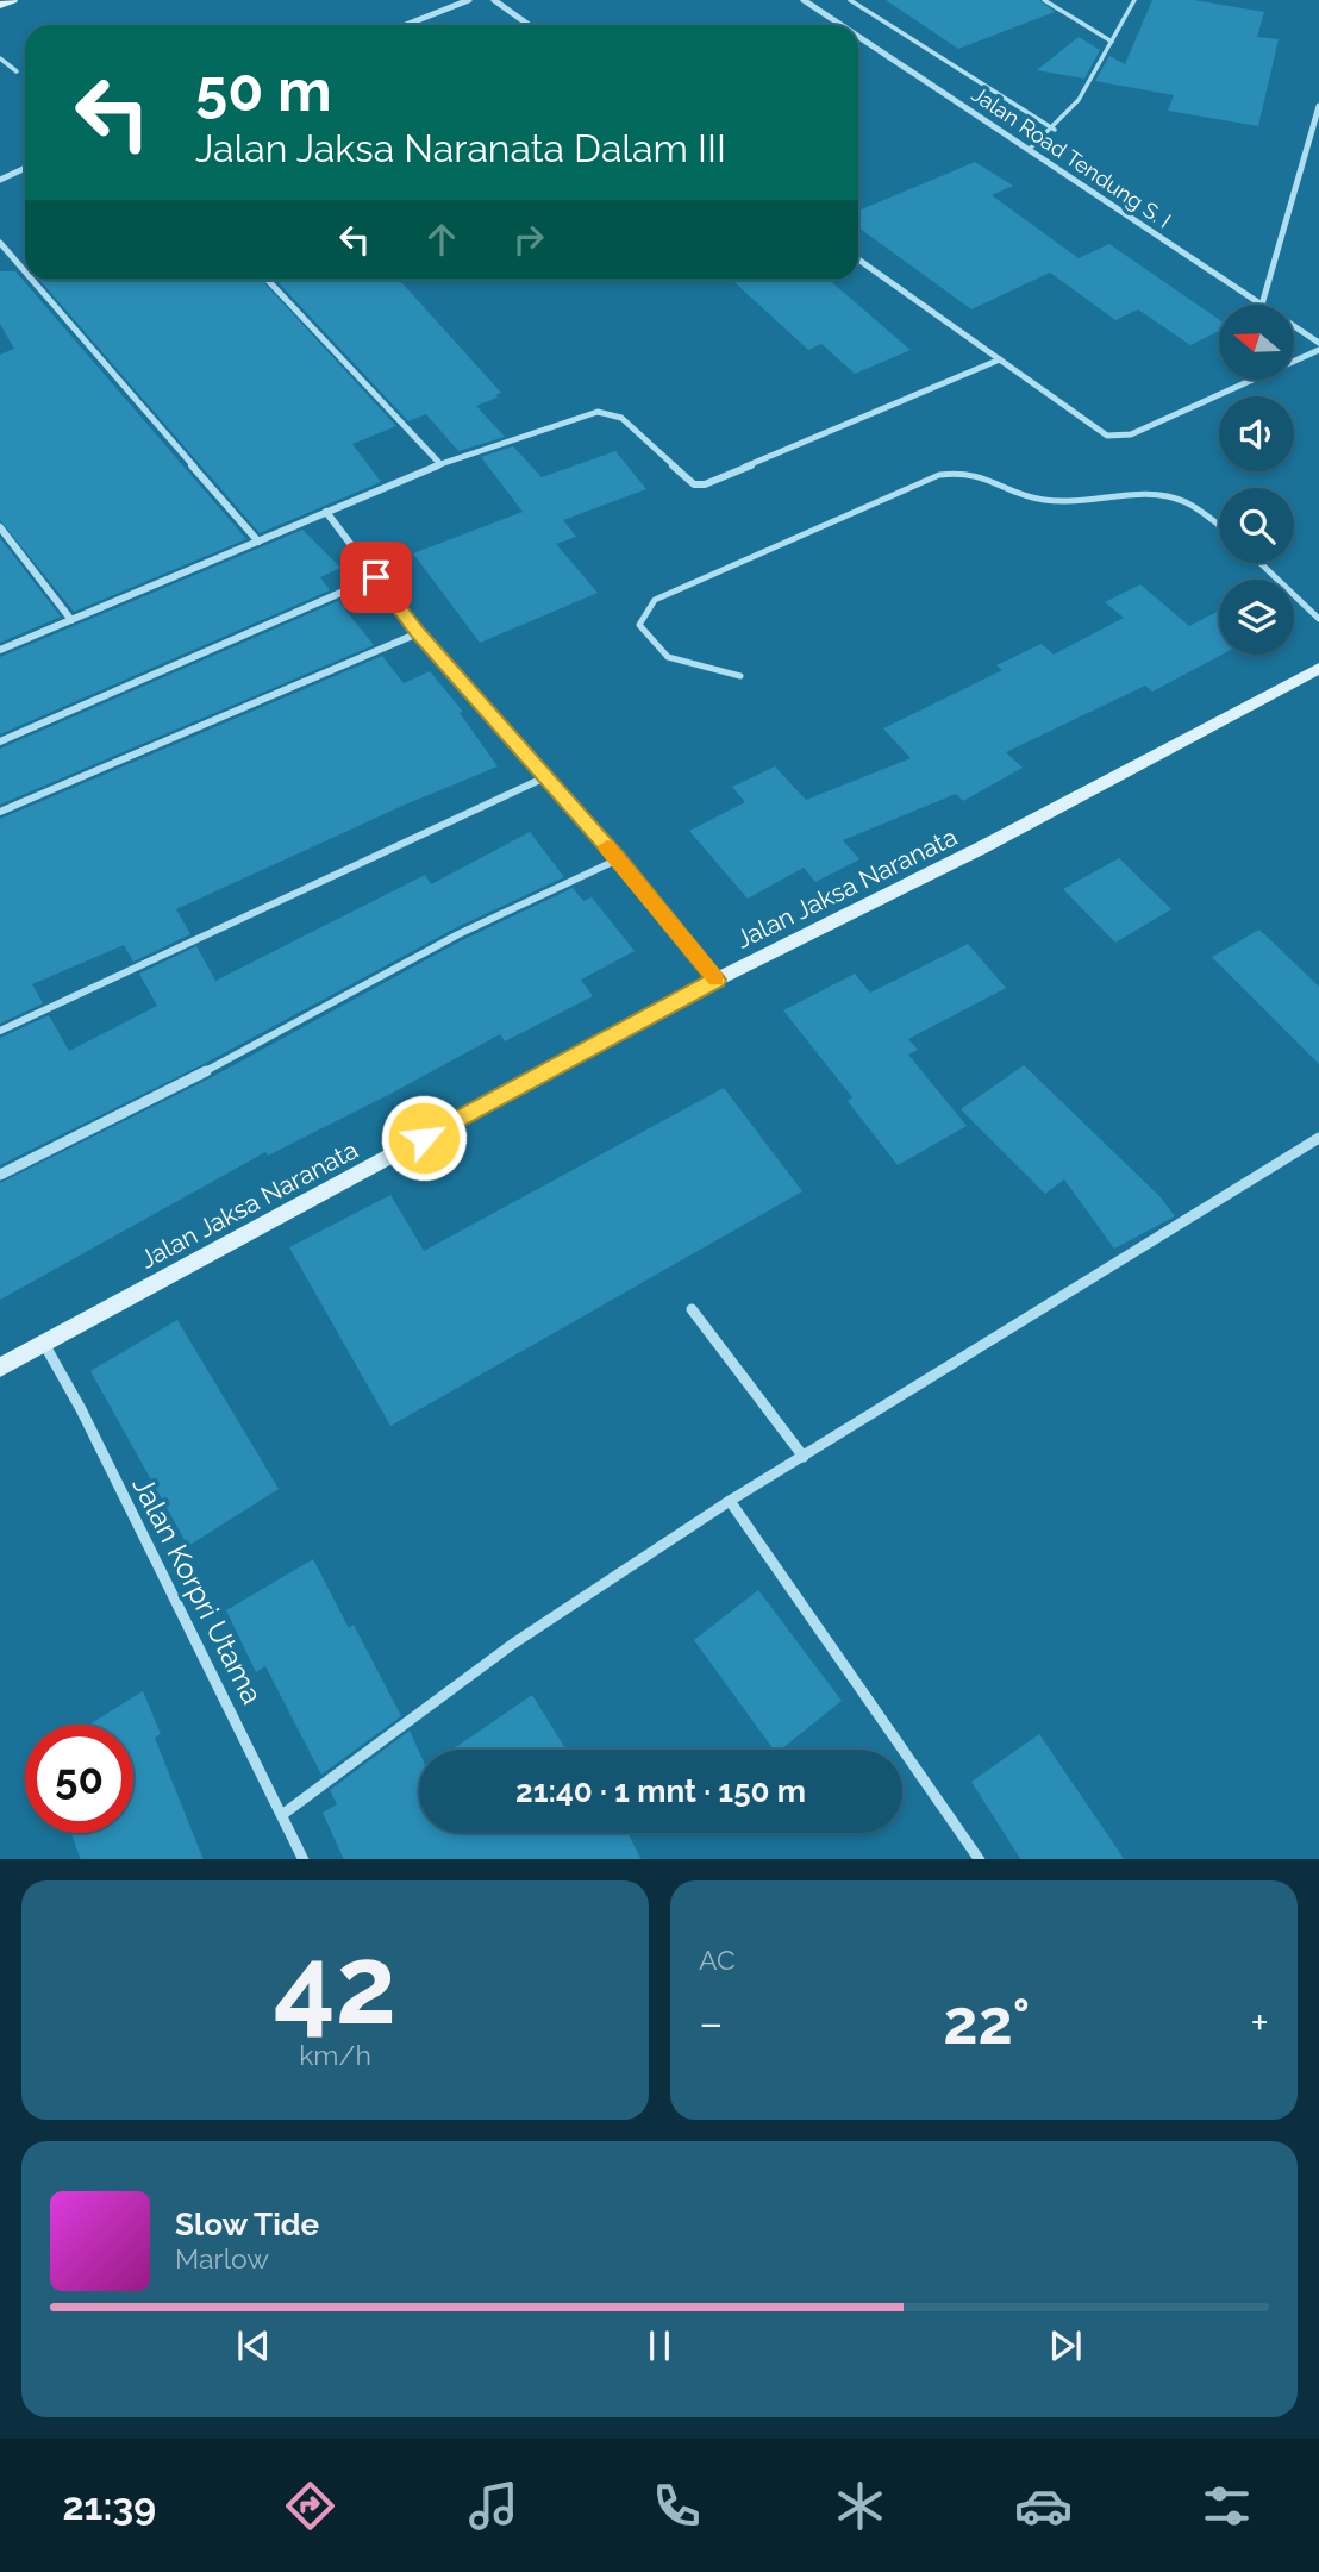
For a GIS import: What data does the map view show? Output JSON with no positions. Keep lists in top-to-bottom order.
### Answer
{
  "streets": {
    "main road": ["Jalan Jaksa Naranata"],
    "street": ["Jalan Road Tendung S. I", "Jalan Korpri Utama"]
  },
  "crossings": [
    ["Jalan Jaksa Naranata", "Jalan Korpri Utama"]
  ],
  "north": "left",
  "page": {
    "turn": ["50 m", "Jalan Jaksa Naranata Dalam III"],
    "limit": "50",
    "trip": "21:40 · 1 mnt · 150 m",
    "tile": [
      ["42", "km/h"],
      "AC"
    ],
    "heat": ["−", "22°", "+"],
    "song": ["Slow Tide", "Marlow"],
    "tabs": "21:39"
  }
}
